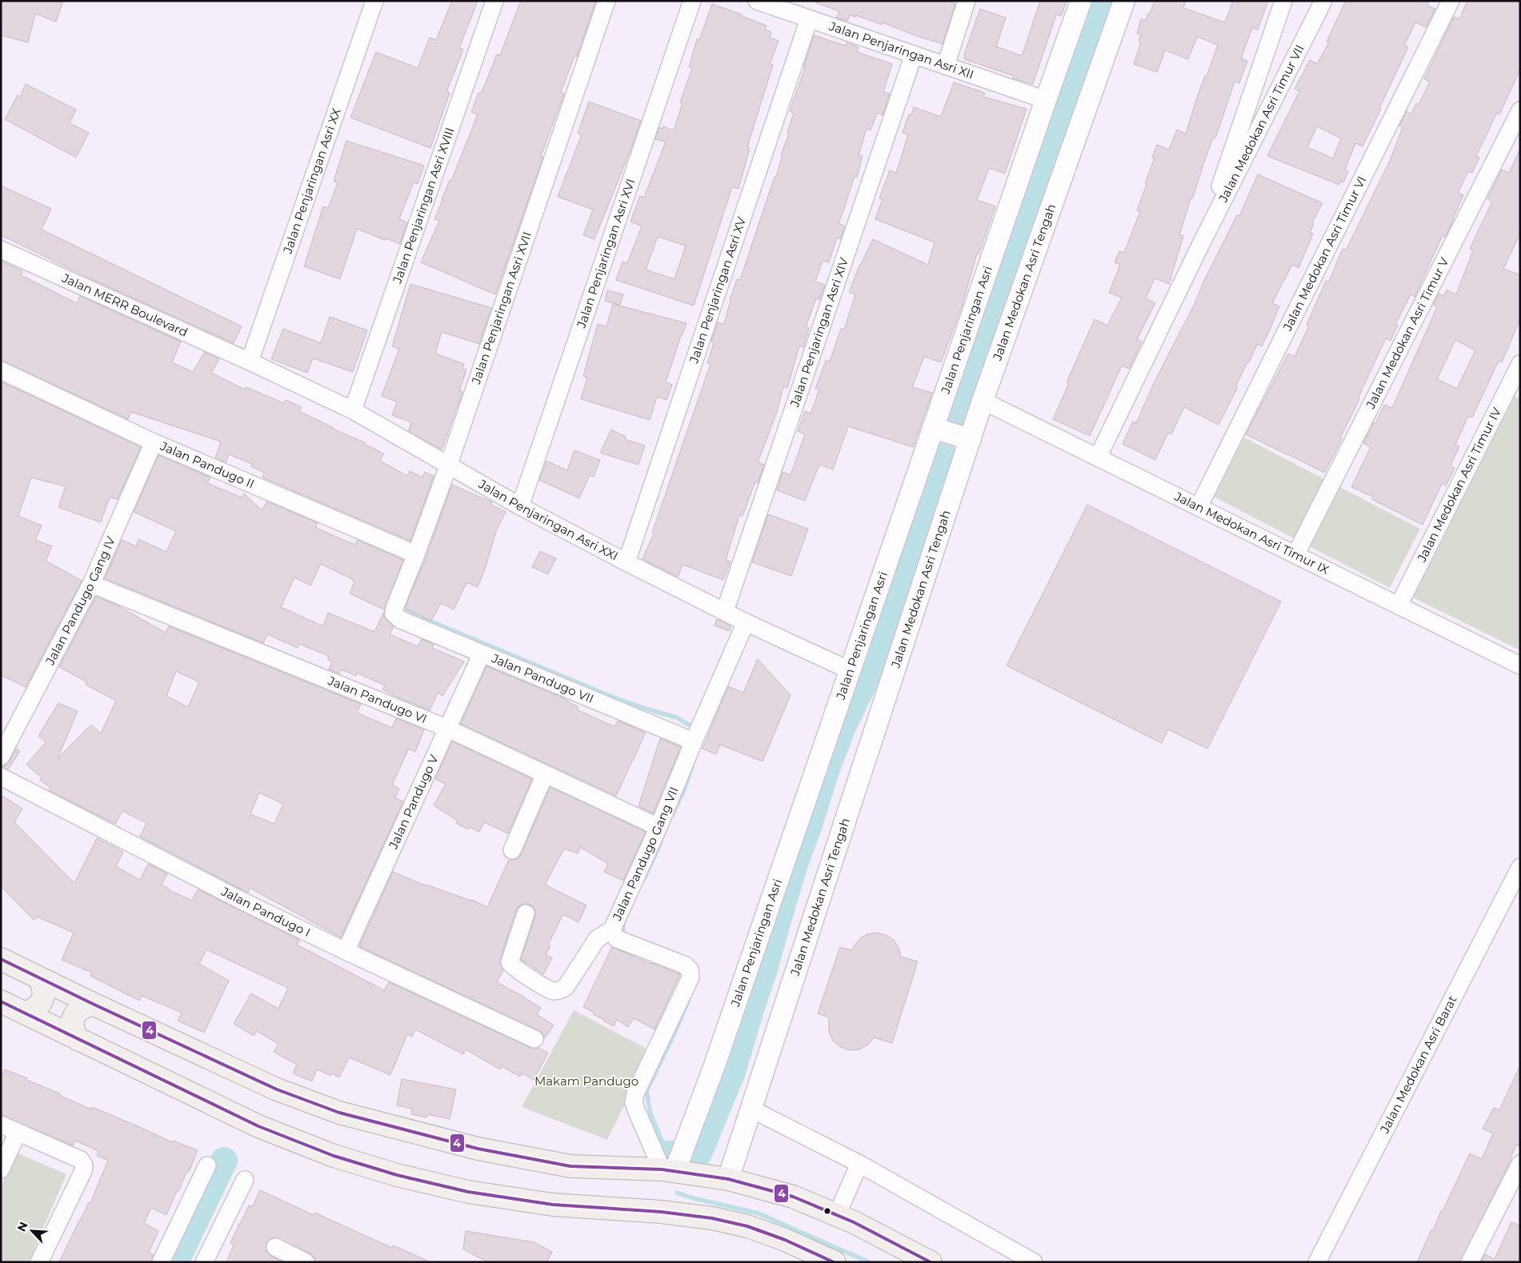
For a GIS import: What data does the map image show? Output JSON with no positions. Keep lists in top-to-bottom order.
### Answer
{
  "streets": {
    "street": [
      "Jalan Penjaringan Asri XII",
      "Jalan Medokan Asri Timur VII",
      "Jalan Penjaringan Asri XX",
      "Jalan Penjaringan Asri XVIII",
      "Jalan Penjaringan Asri XVI",
      "Jalan Medokan Asri Timur VI",
      "Jalan Medokan Asri Tengah",
      "Jalan Penjaringan Asri XV",
      "Jalan MERR Boulevard",
      "Jalan Penjaringan Asri XVII",
      "Jalan Penjaringan Asri",
      "Jalan Penjaringan Asri XIV",
      "Jalan Medokan Asri Timur V",
      "Jalan Pandugo II",
      "Jalan Medokan Asri Timur IV",
      "Jalan Penjaringan Asri XXI",
      "Jalan Medokan Asri Timur IX",
      "Jalan Pandugo Gang IV",
      "Jalan Pandugo VII",
      "Jalan Pandugo VI",
      "Jalan Pandugo V",
      "Jalan Pandugo Gang VII",
      "Jalan Pandugo I",
      "Jalan Medokan Asri Barat"
    ]
  },
  "crossings": [
    ["Jalan Penjaringan Asri XII", "Jalan Penjaringan Asri XV"],
    ["Jalan Penjaringan Asri XII", "Jalan Penjaringan Asri"],
    ["Jalan Penjaringan Asri XII", "Jalan Penjaringan Asri XIV"],
    ["Jalan Medokan Asri Timur VII", "Jalan Medokan Asri Timur IX"],
    ["Jalan Penjaringan Asri XX", "Jalan MERR Boulevard"],
    ["Jalan Penjaringan Asri XX", "Jalan Penjaringan Asri XXI"],
    ["Jalan Penjaringan Asri XVIII", "Jalan Penjaringan Asri XXI"],
    ["Jalan Penjaringan Asri XVI", "Jalan Penjaringan Asri XXI"],
    ["Jalan Medokan Asri Timur VI", "Jalan Medokan Asri Timur IX"],
    ["Jalan Medokan Asri Tengah", "Jalan Medokan Asri Timur IX"],
    ["Jalan Penjaringan Asri XV", "Jalan Penjaringan Asri XXI"],
    ["Jalan MERR Boulevard", "Jalan Penjaringan Asri XXI"],
    ["Jalan Penjaringan Asri XVII", "Jalan Pandugo II"],
    ["Jalan Penjaringan Asri XVII", "Jalan Penjaringan Asri XXI"],
    ["Jalan Penjaringan Asri XVII", "Jalan Pandugo VII"],
    ["Jalan Penjaringan Asri", "Jalan Penjaringan Asri XXI"],
    ["Jalan Penjaringan Asri", "Jalan Pandugo Gang VII"],
    ["Jalan Penjaringan Asri XIV", "Jalan Penjaringan Asri XXI"],
    ["Jalan Medokan Asri Timur V", "Jalan Medokan Asri Timur IX"],
    ["Jalan Pandugo II", "Jalan Pandugo Gang IV"],
    ["Jalan Medokan Asri Timur IV", "Jalan Medokan Asri Timur IX"],
    ["Jalan Pandugo Gang IV", "Jalan Pandugo VI"],
    ["Jalan Pandugo VII", "Jalan Pandugo V"],
    ["Jalan Pandugo VII", "Jalan Pandugo Gang VII"],
    ["Jalan Pandugo VI", "Jalan Pandugo V"],
    ["Jalan Pandugo VI", "Jalan Pandugo Gang VII"],
    ["Jalan Pandugo V", "Jalan Pandugo I"]
  ],
  "parks": ["Makam Pandugo"],
  "lines": ["transit line 4"],
  "north": "top left"
}
